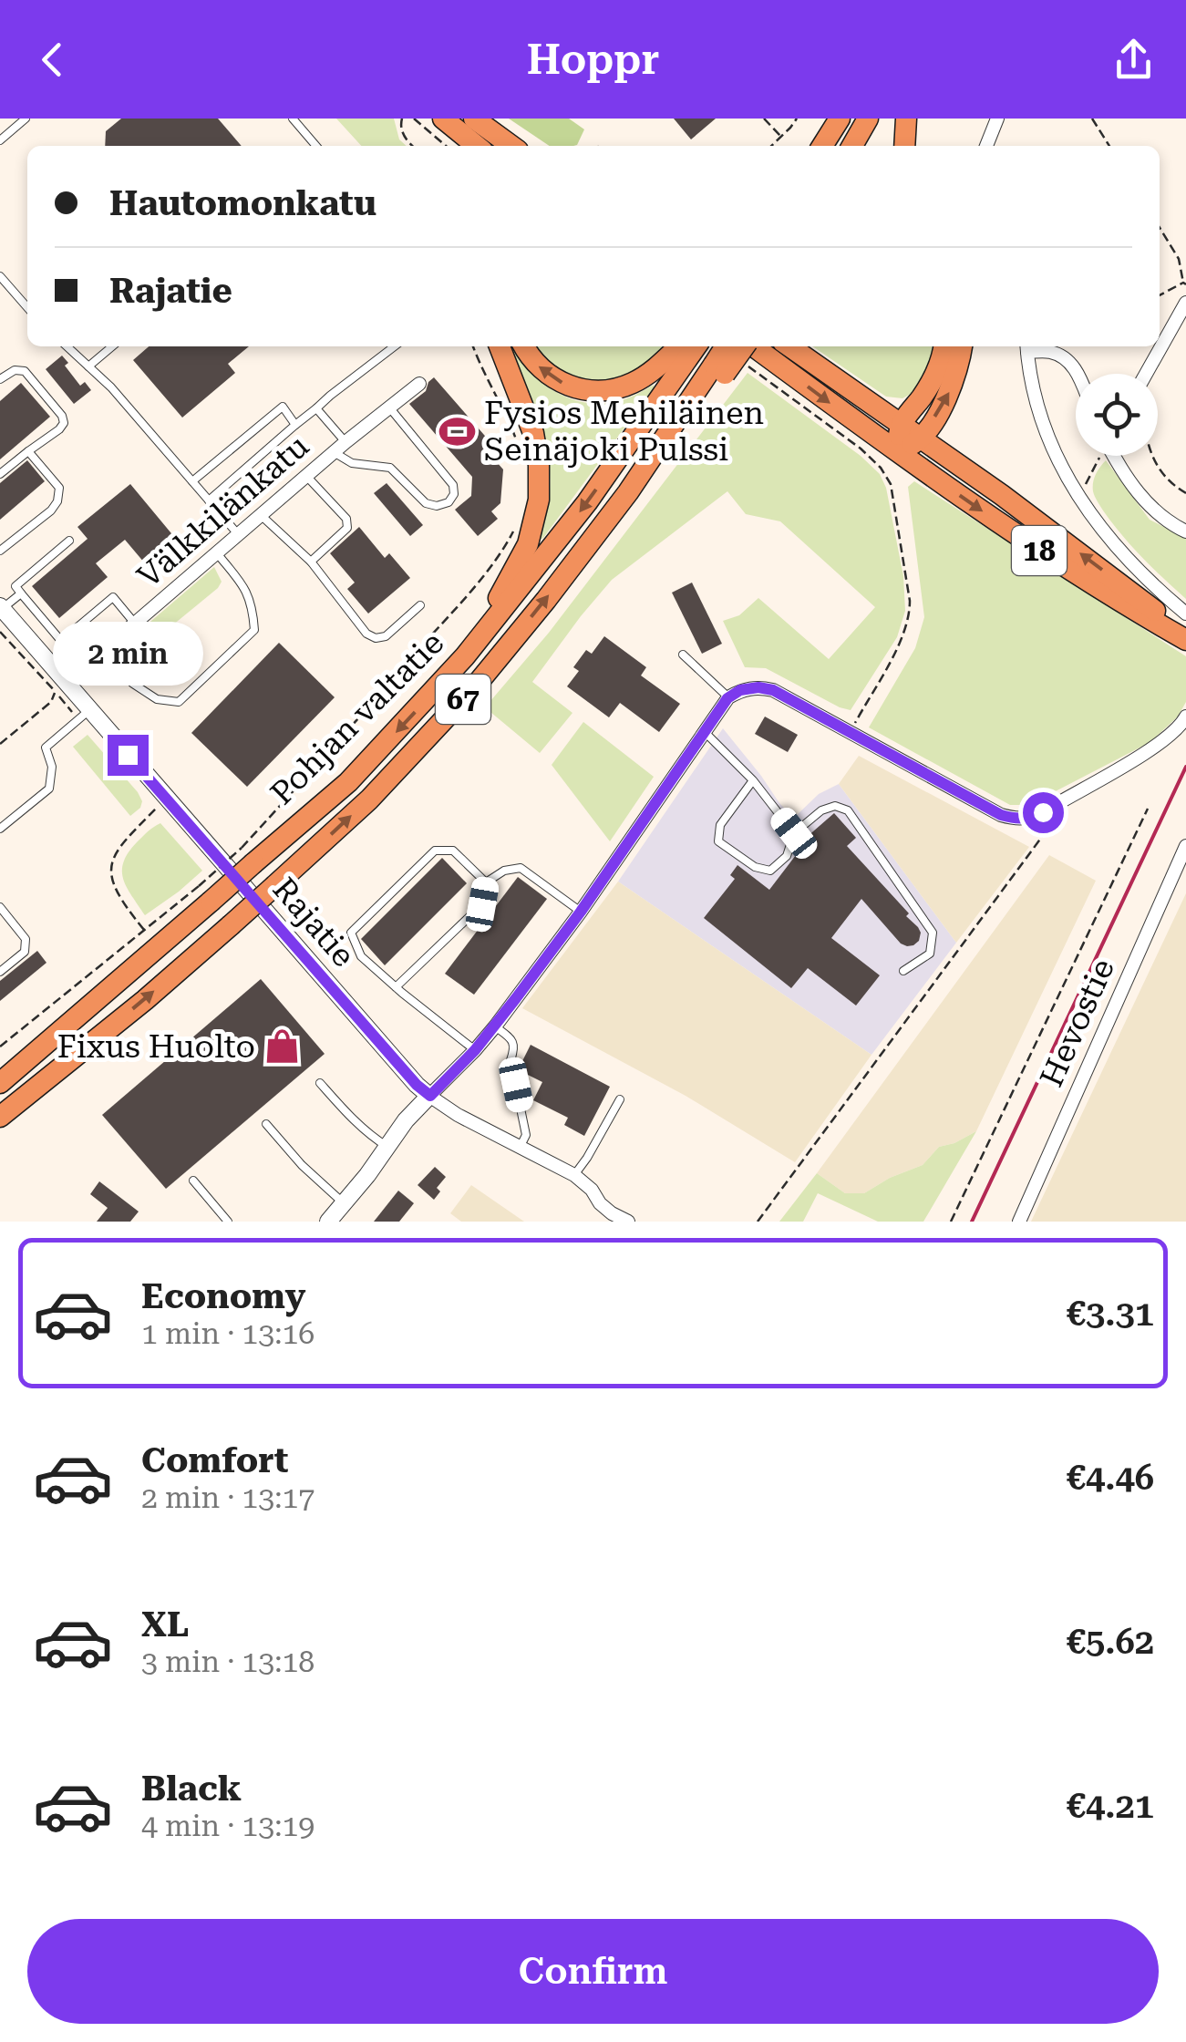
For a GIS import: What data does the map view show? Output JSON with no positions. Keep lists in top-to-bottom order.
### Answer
{
  "streets": {
    "highway": ["18", "67", "Pohjan valtatie"],
    "street": ["Välkkilänkatu", "Rajatie", "Hevostie"]
  },
  "crossings": [
    ["Välkkilänkatu", "Rajatie"],
    ["18", "Pohjan valtatie"]
  ],
  "places": {
    "sports": ["Fysios Mehiläinen Seinäjoki Pulssi"],
    "shop": ["Fixus Huolto"]
  },
  "page": {
    "header": "Hoppr",
    "banner": ["Hautomonkatu", "Rajatie"],
    "bubble": "2 min",
    "list": [
      {
        "name": "Economy",
        "note": "1 min · 13:16",
        "value": "€3.31"
      },
      {
        "name": "Comfort",
        "note": "2 min · 13:17",
        "value": "€4.46"
      },
      {
        "name": "XL",
        "note": "3 min · 13:18",
        "value": "€5.62"
      },
      {
        "name": "Black",
        "note": "4 min · 13:19",
        "value": "€4.21"
      }
    ],
    "buttons": "Confirm"
  }
}
